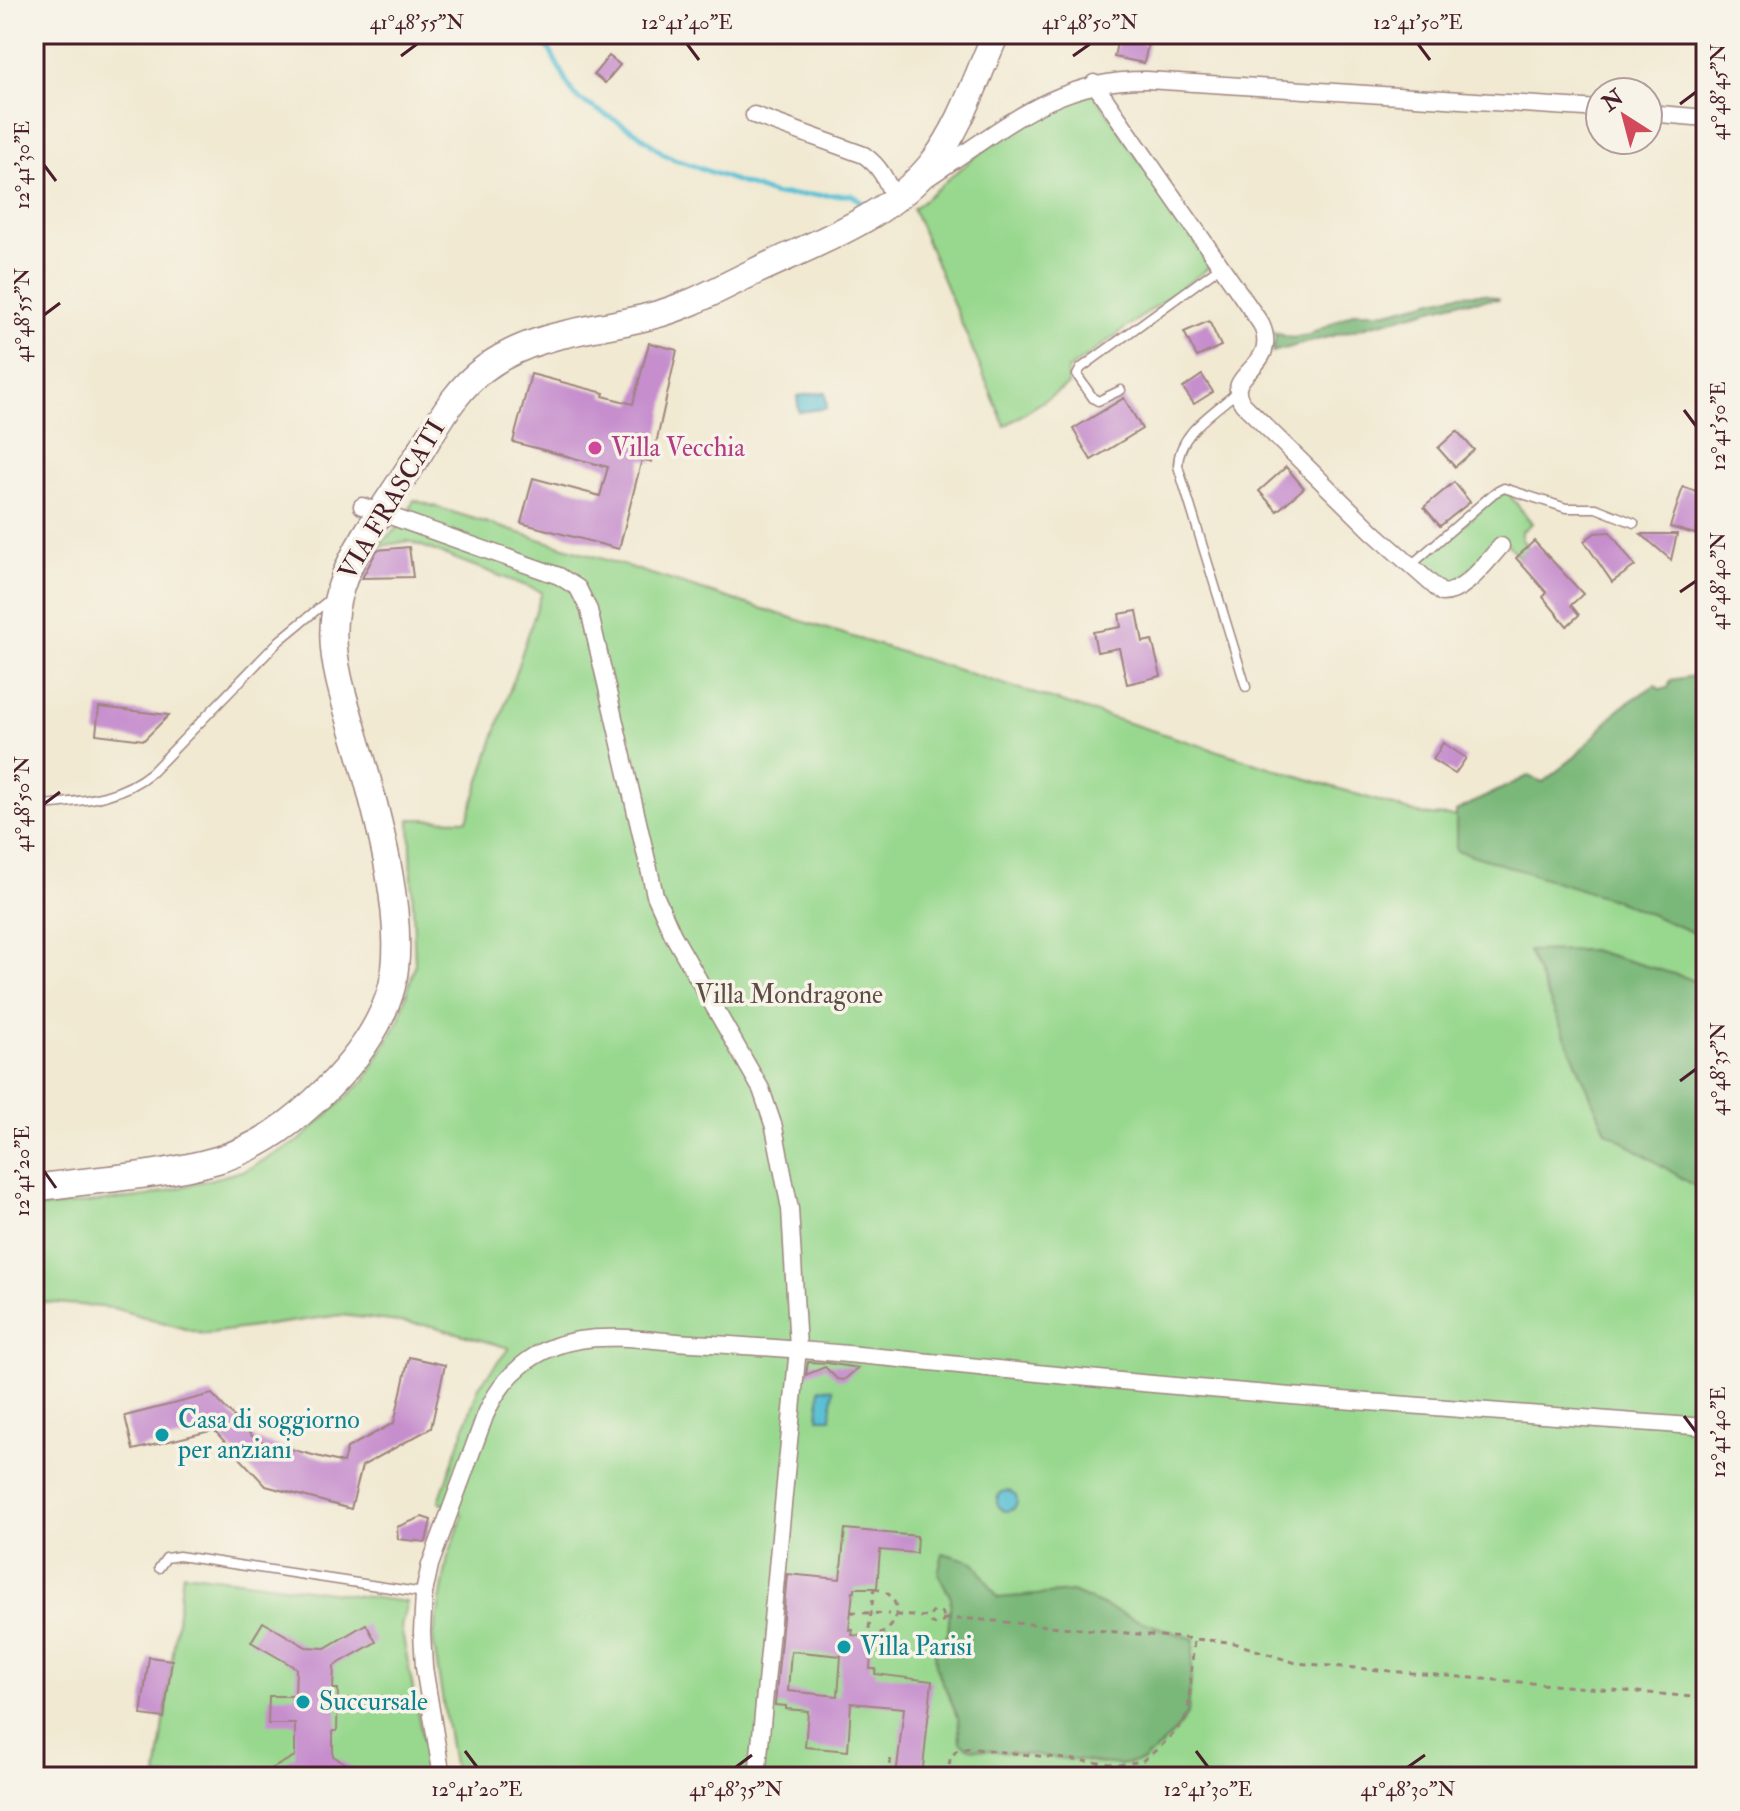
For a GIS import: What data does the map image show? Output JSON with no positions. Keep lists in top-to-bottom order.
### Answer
{
  "streets": {
    "main road": ["VIA FRASCATI"]
  },
  "parks": ["Villa Mondragone"],
  "places": [
    "Villa Vecchia",
    "Casa di soggiorno per anziani",
    "Villa Parisi",
    "Succursale"
  ],
  "north": "top left",
  "coordinates": [
    "41°48'55\"N",
    "12°41'40\"E",
    "41°48'50\"N",
    "12°41'50\"E",
    "41°48'45\"N",
    "12°41'30\"E",
    "41°48'40\"N",
    "41°48'35\"N",
    "12°41'20\"E",
    "41°48'30\"N"
  ]
}
